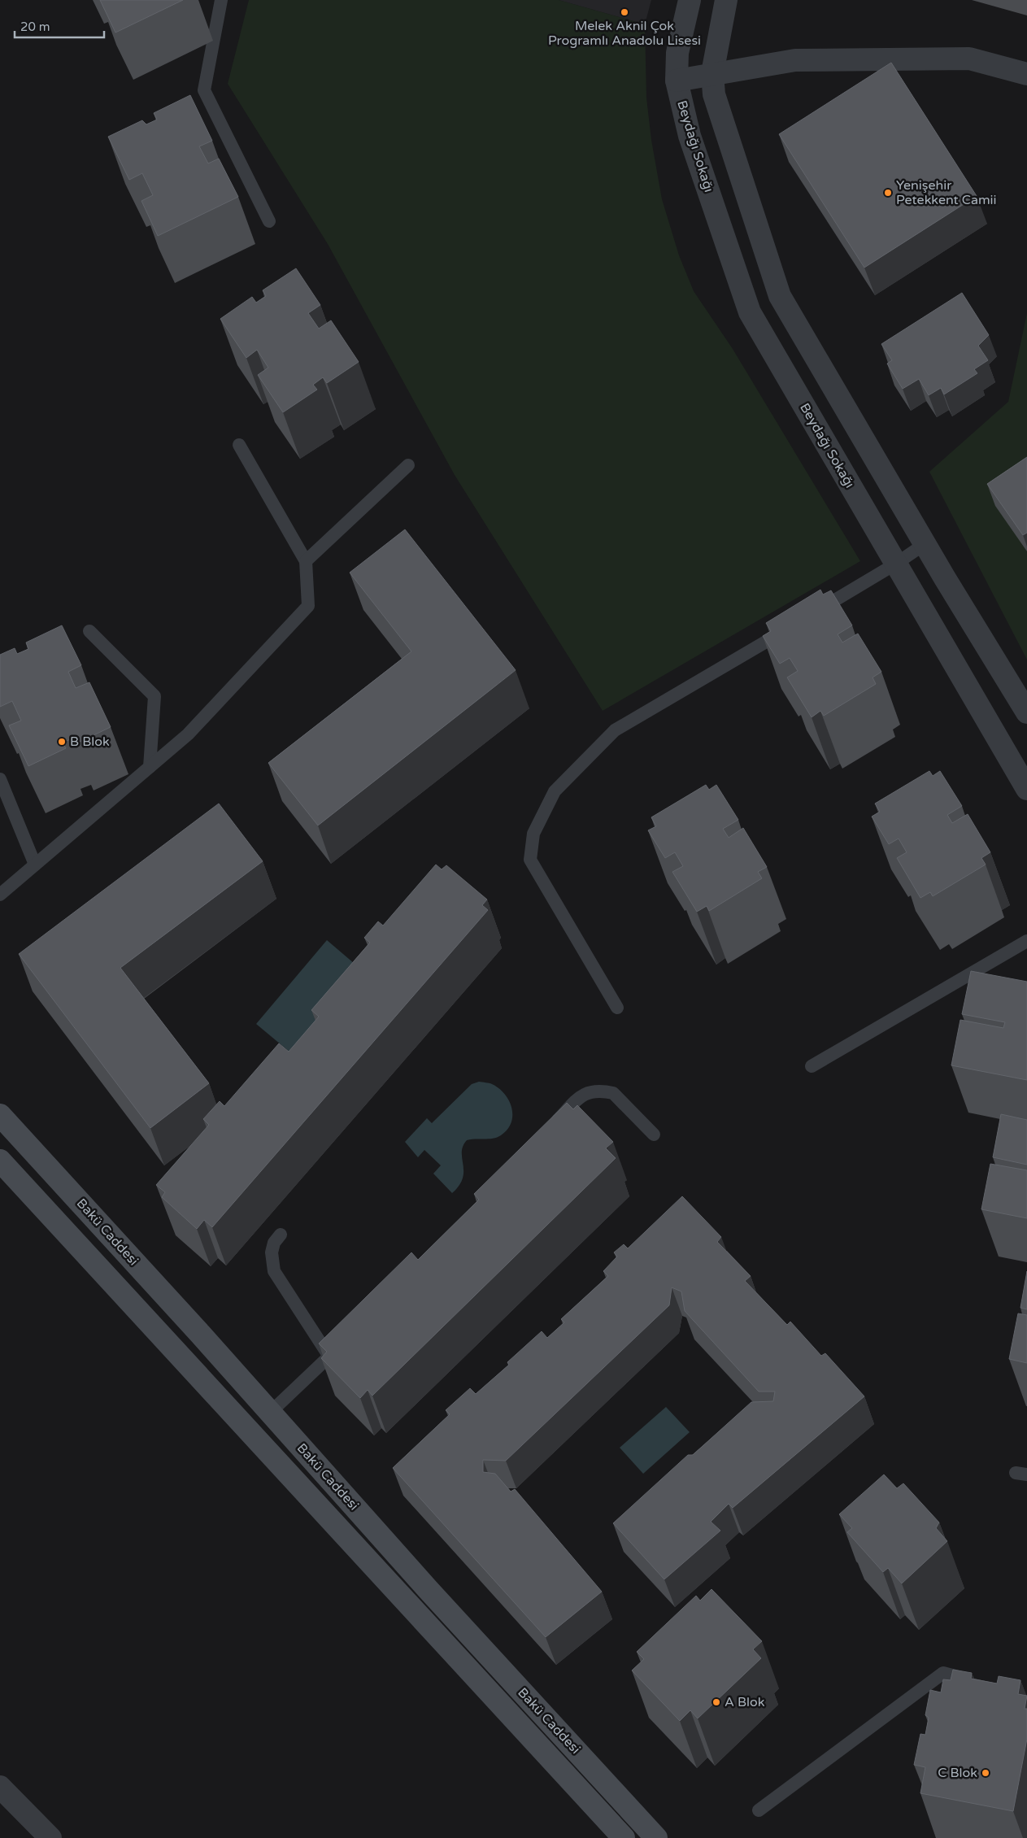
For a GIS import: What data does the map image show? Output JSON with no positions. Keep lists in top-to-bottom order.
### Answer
{
  "streets": {
    "main road": ["Bakü Caddesi"],
    "street": ["Beydağı Sokağı"]
  },
  "places": [
    "Melek Aknil Çok Programlı Anadolu Lisesi",
    "Yenişehir Petekkent Camii",
    "B Blok",
    "A Blok",
    "C Blok"
  ],
  "scale_bar": "20 m"
}
